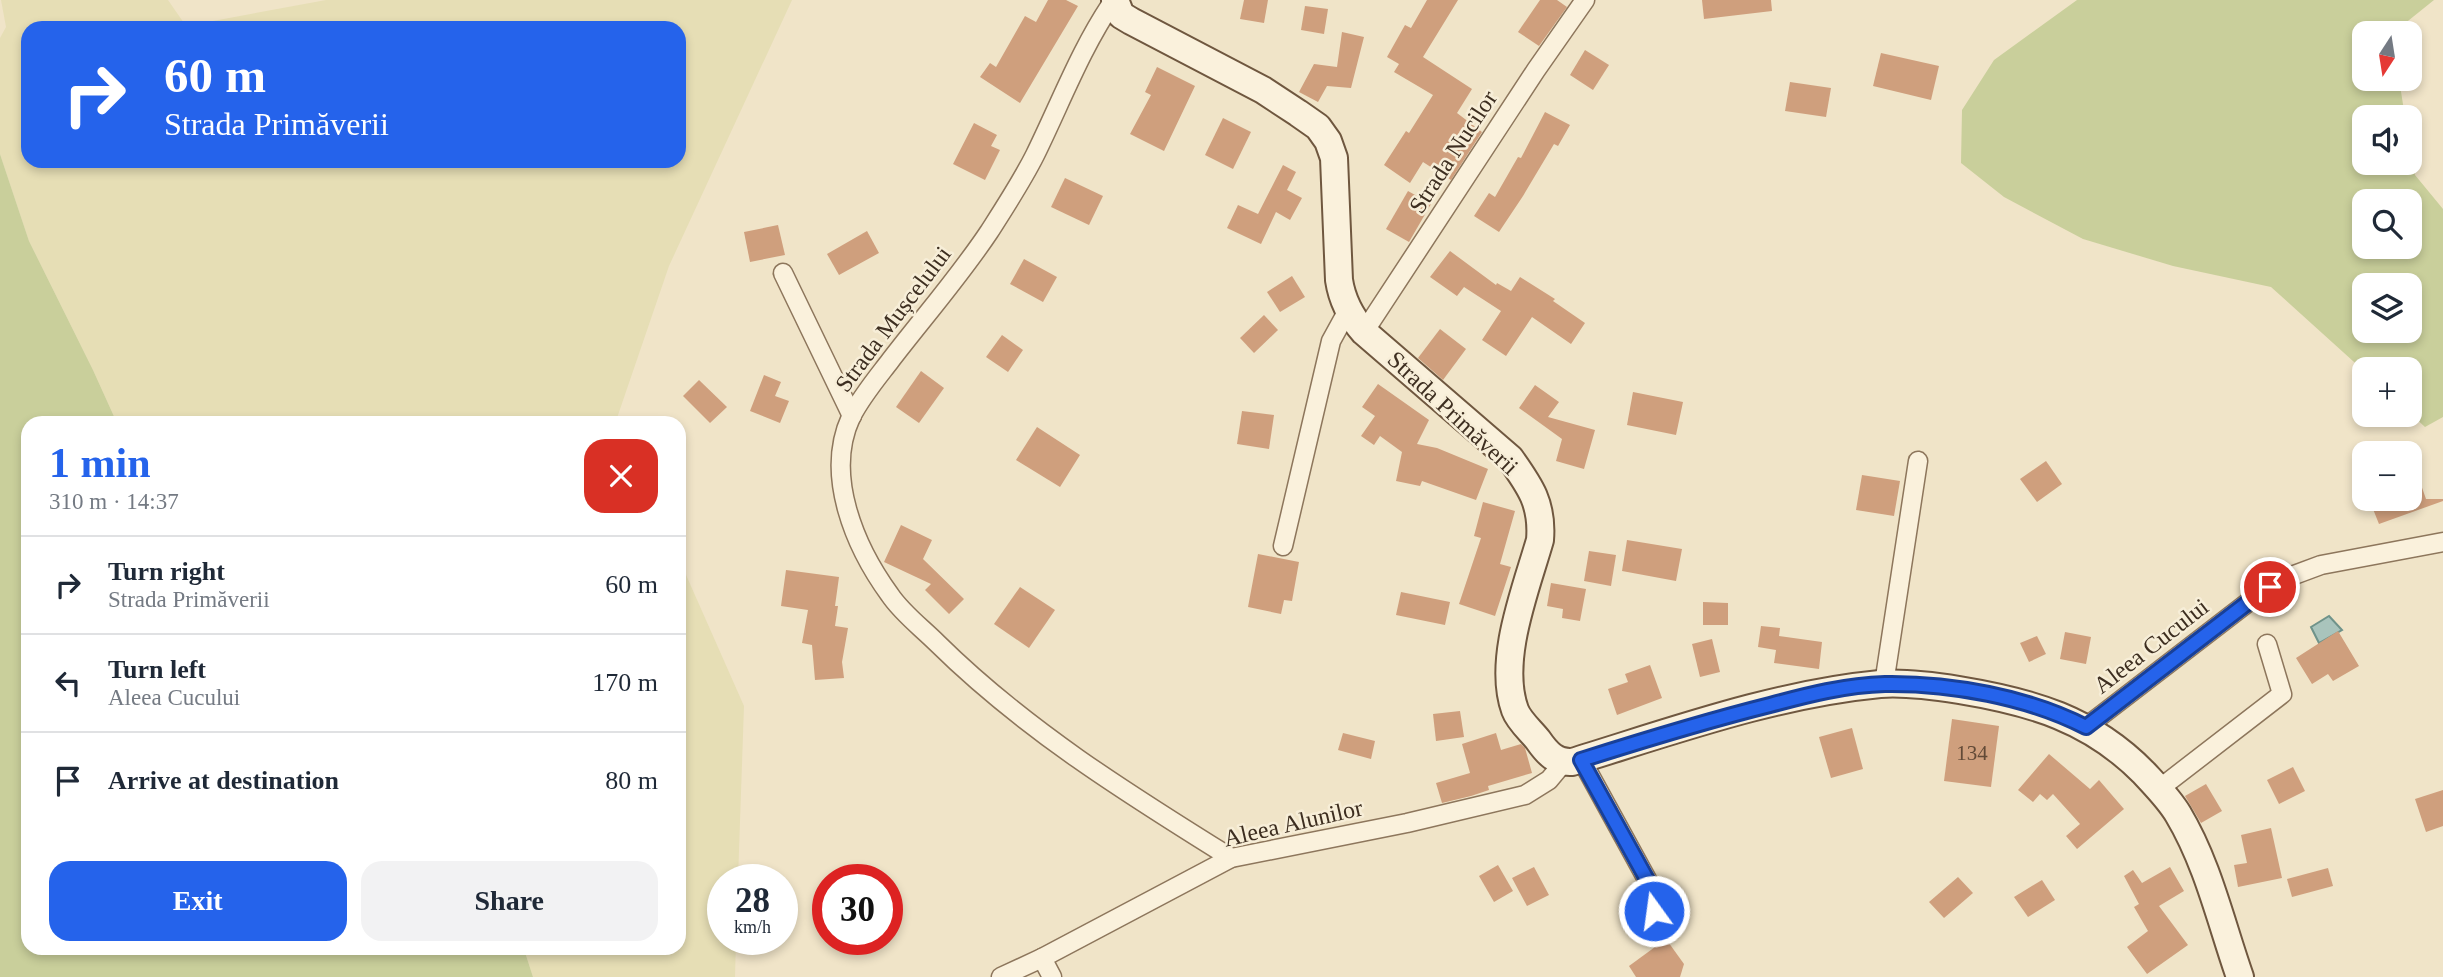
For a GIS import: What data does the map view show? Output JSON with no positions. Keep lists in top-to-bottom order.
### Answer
{
  "streets": {
    "street": [
      "Strada Nucilor",
      "Strada Mușcelului",
      "Strada Primăverii",
      "Aleea Cucului",
      "Aleea Alunilor"
    ]
  },
  "crossings": [
    ["Strada Nucilor", "Strada Primăverii"],
    ["Strada Mușcelului", "Strada Primăverii"],
    ["Strada Mușcelului", "Aleea Alunilor"],
    ["Strada Primăverii", "Aleea Alunilor"]
  ],
  "house_numbers": ["134"],
  "north": "bottom",
  "page": {
    "map_buttons": ["+", "−"],
    "turn": ["60 m", "Strada Primăverii"],
    "heading": ["1 min", "310 m · 14:37"],
    "list": [
      {
        "name": "Turn right",
        "note": "Strada Primăverii",
        "value": "60 m"
      },
      {
        "name": "Turn left",
        "note": "Aleea Cucului",
        "value": "170 m"
      },
      {
        "name": "Arrive at destination",
        "value": "80 m"
      }
    ],
    "buttons": ["Exit", "Share"],
    "speed": "28 km/h",
    "limit": "30"
  }
}
